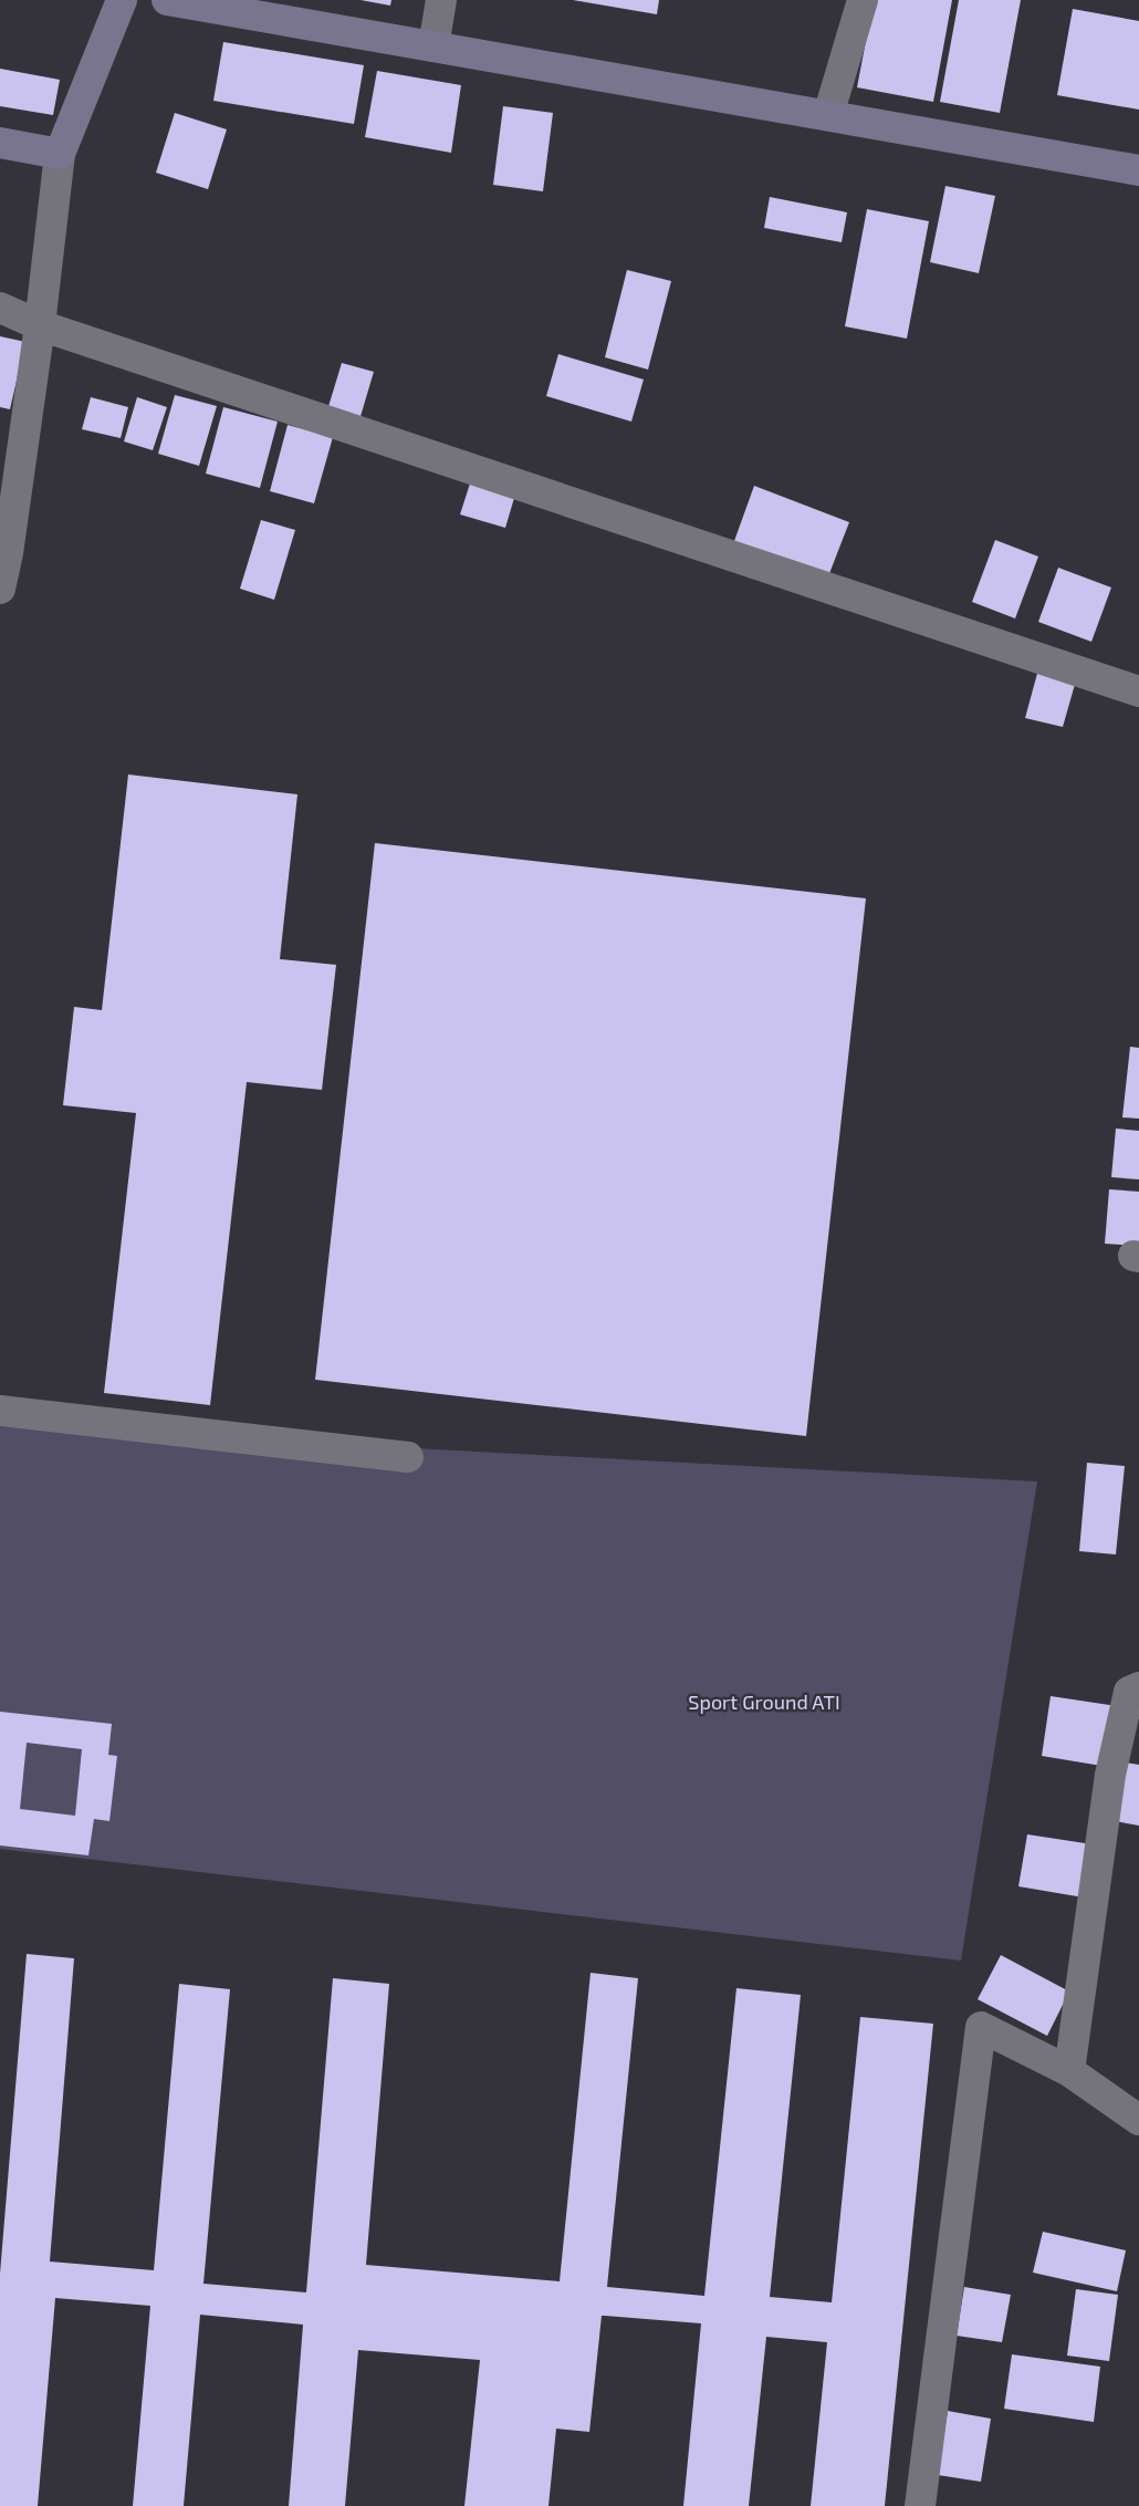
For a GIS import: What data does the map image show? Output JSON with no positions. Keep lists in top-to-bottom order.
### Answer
{
  "parks": ["Sport Ground ATI"]
}
